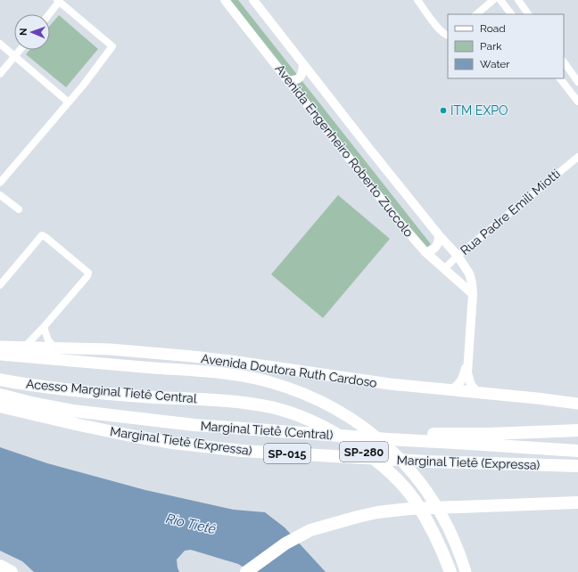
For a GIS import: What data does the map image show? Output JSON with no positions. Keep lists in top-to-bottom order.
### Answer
{
  "streets": {
    "highway": [
      "Avenida Doutora Ruth Cardoso",
      "Acesso Marginal Tietê Central",
      "Marginal Tietê (Central)",
      "Marginal Tietê (Expressa)",
      "SP-280",
      "SP-015"
    ],
    "street": ["Avenida Engenheiro Roberto Zuccolo", "Rua Padre Emili Miotti"]
  },
  "crossings": [
    ["Avenida Engenheiro Roberto Zuccolo", "Rua Padre Emili Miotti"],
    ["Avenida Engenheiro Roberto Zuccolo", "Avenida Doutora Ruth Cardoso"]
  ],
  "water": ["Rio Tietê"],
  "places": ["ITM EXPO"],
  "legend": ["Road", "Park", "Water"],
  "north": "left"
}
